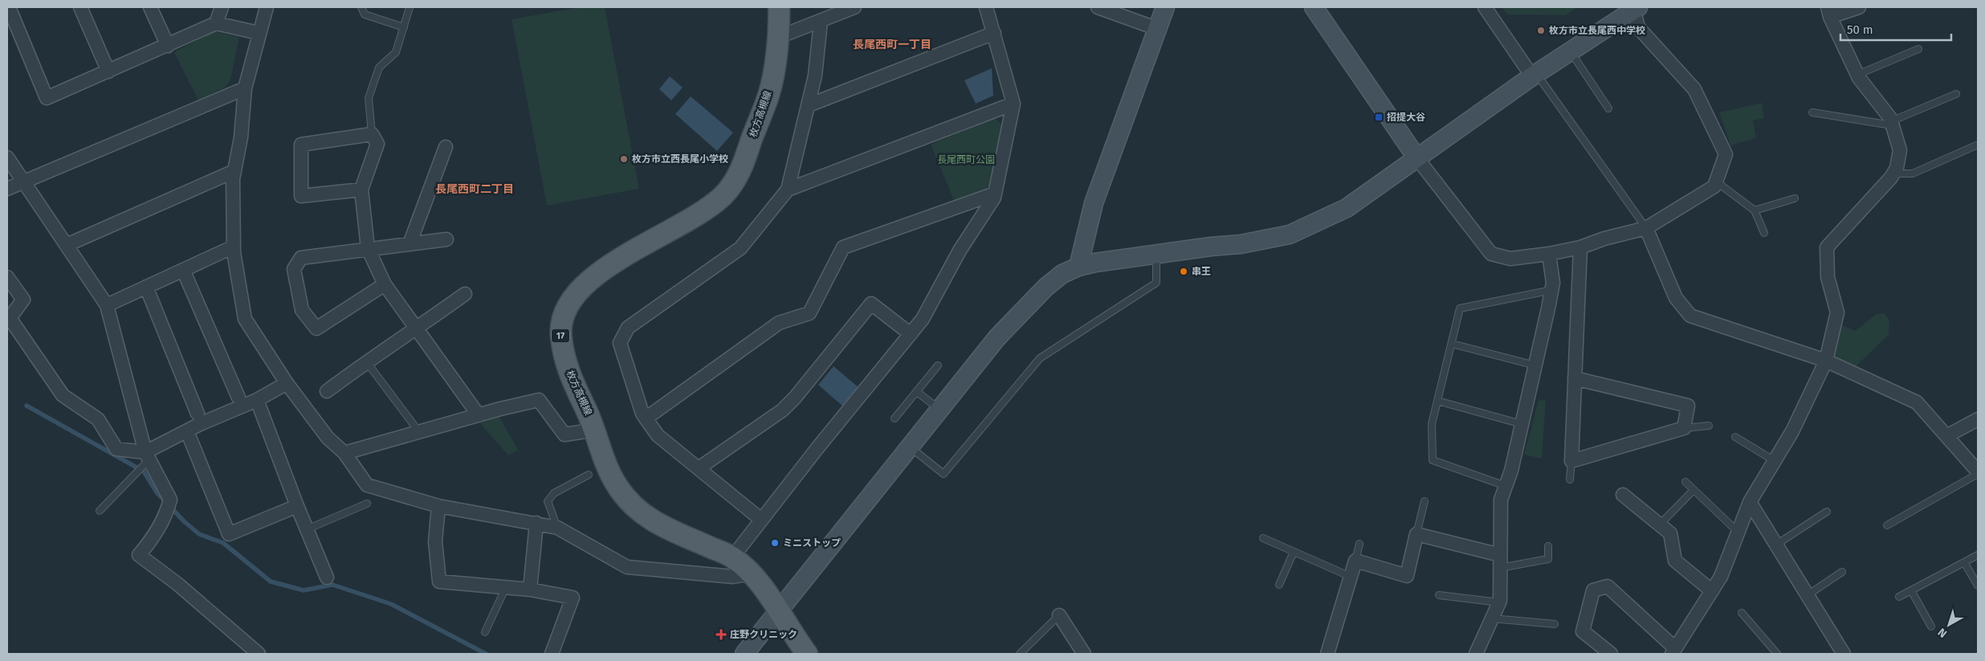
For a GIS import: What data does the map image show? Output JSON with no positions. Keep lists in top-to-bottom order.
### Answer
{
  "streets": {
    "main road": ["枚方高槻線", "17"]
  },
  "districts": ["長尾西町一丁目", "長尾西町二丁目"],
  "parks": ["長尾西町公園"],
  "places": {
    "other": [
      "枚方市立長尾西中学校",
      "枚方市立西長尾小学校",
      "串王",
      "ミニストップ"
    ],
    "transit": ["招提大谷"],
    "health": ["庄野クリニック"]
  },
  "scale_bar": "50 m",
  "north": "bottom left"
}
